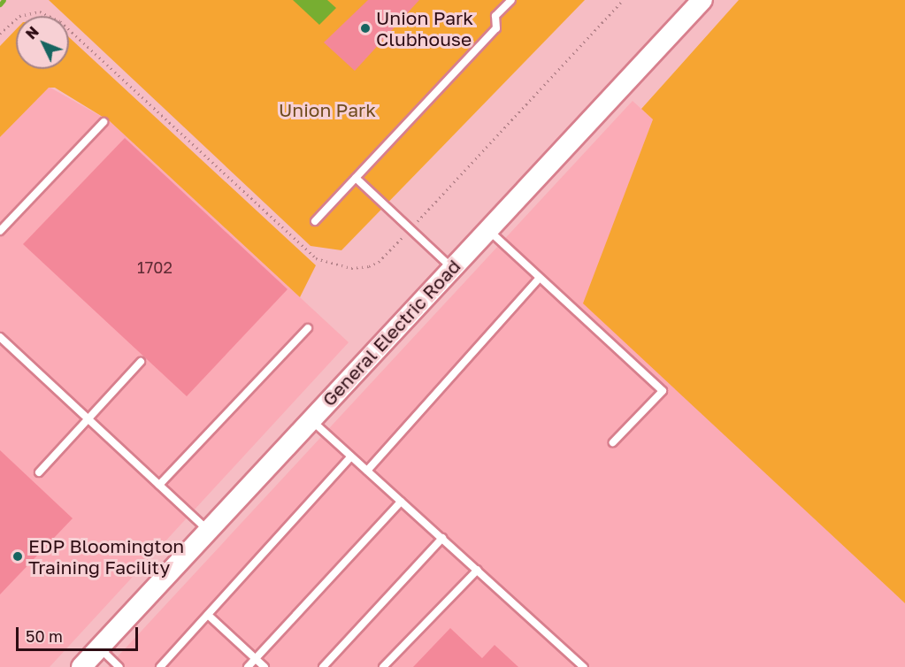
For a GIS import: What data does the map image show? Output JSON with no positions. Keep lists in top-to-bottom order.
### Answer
{
  "streets": {
    "main road": ["General Electric Road"]
  },
  "parks": ["Union Park"],
  "places": ["Union Park Clubhouse", "EDP Bloomington Training Facility"],
  "house_numbers": ["1702"],
  "scale_bar": "50 m",
  "north": "top left"
}
